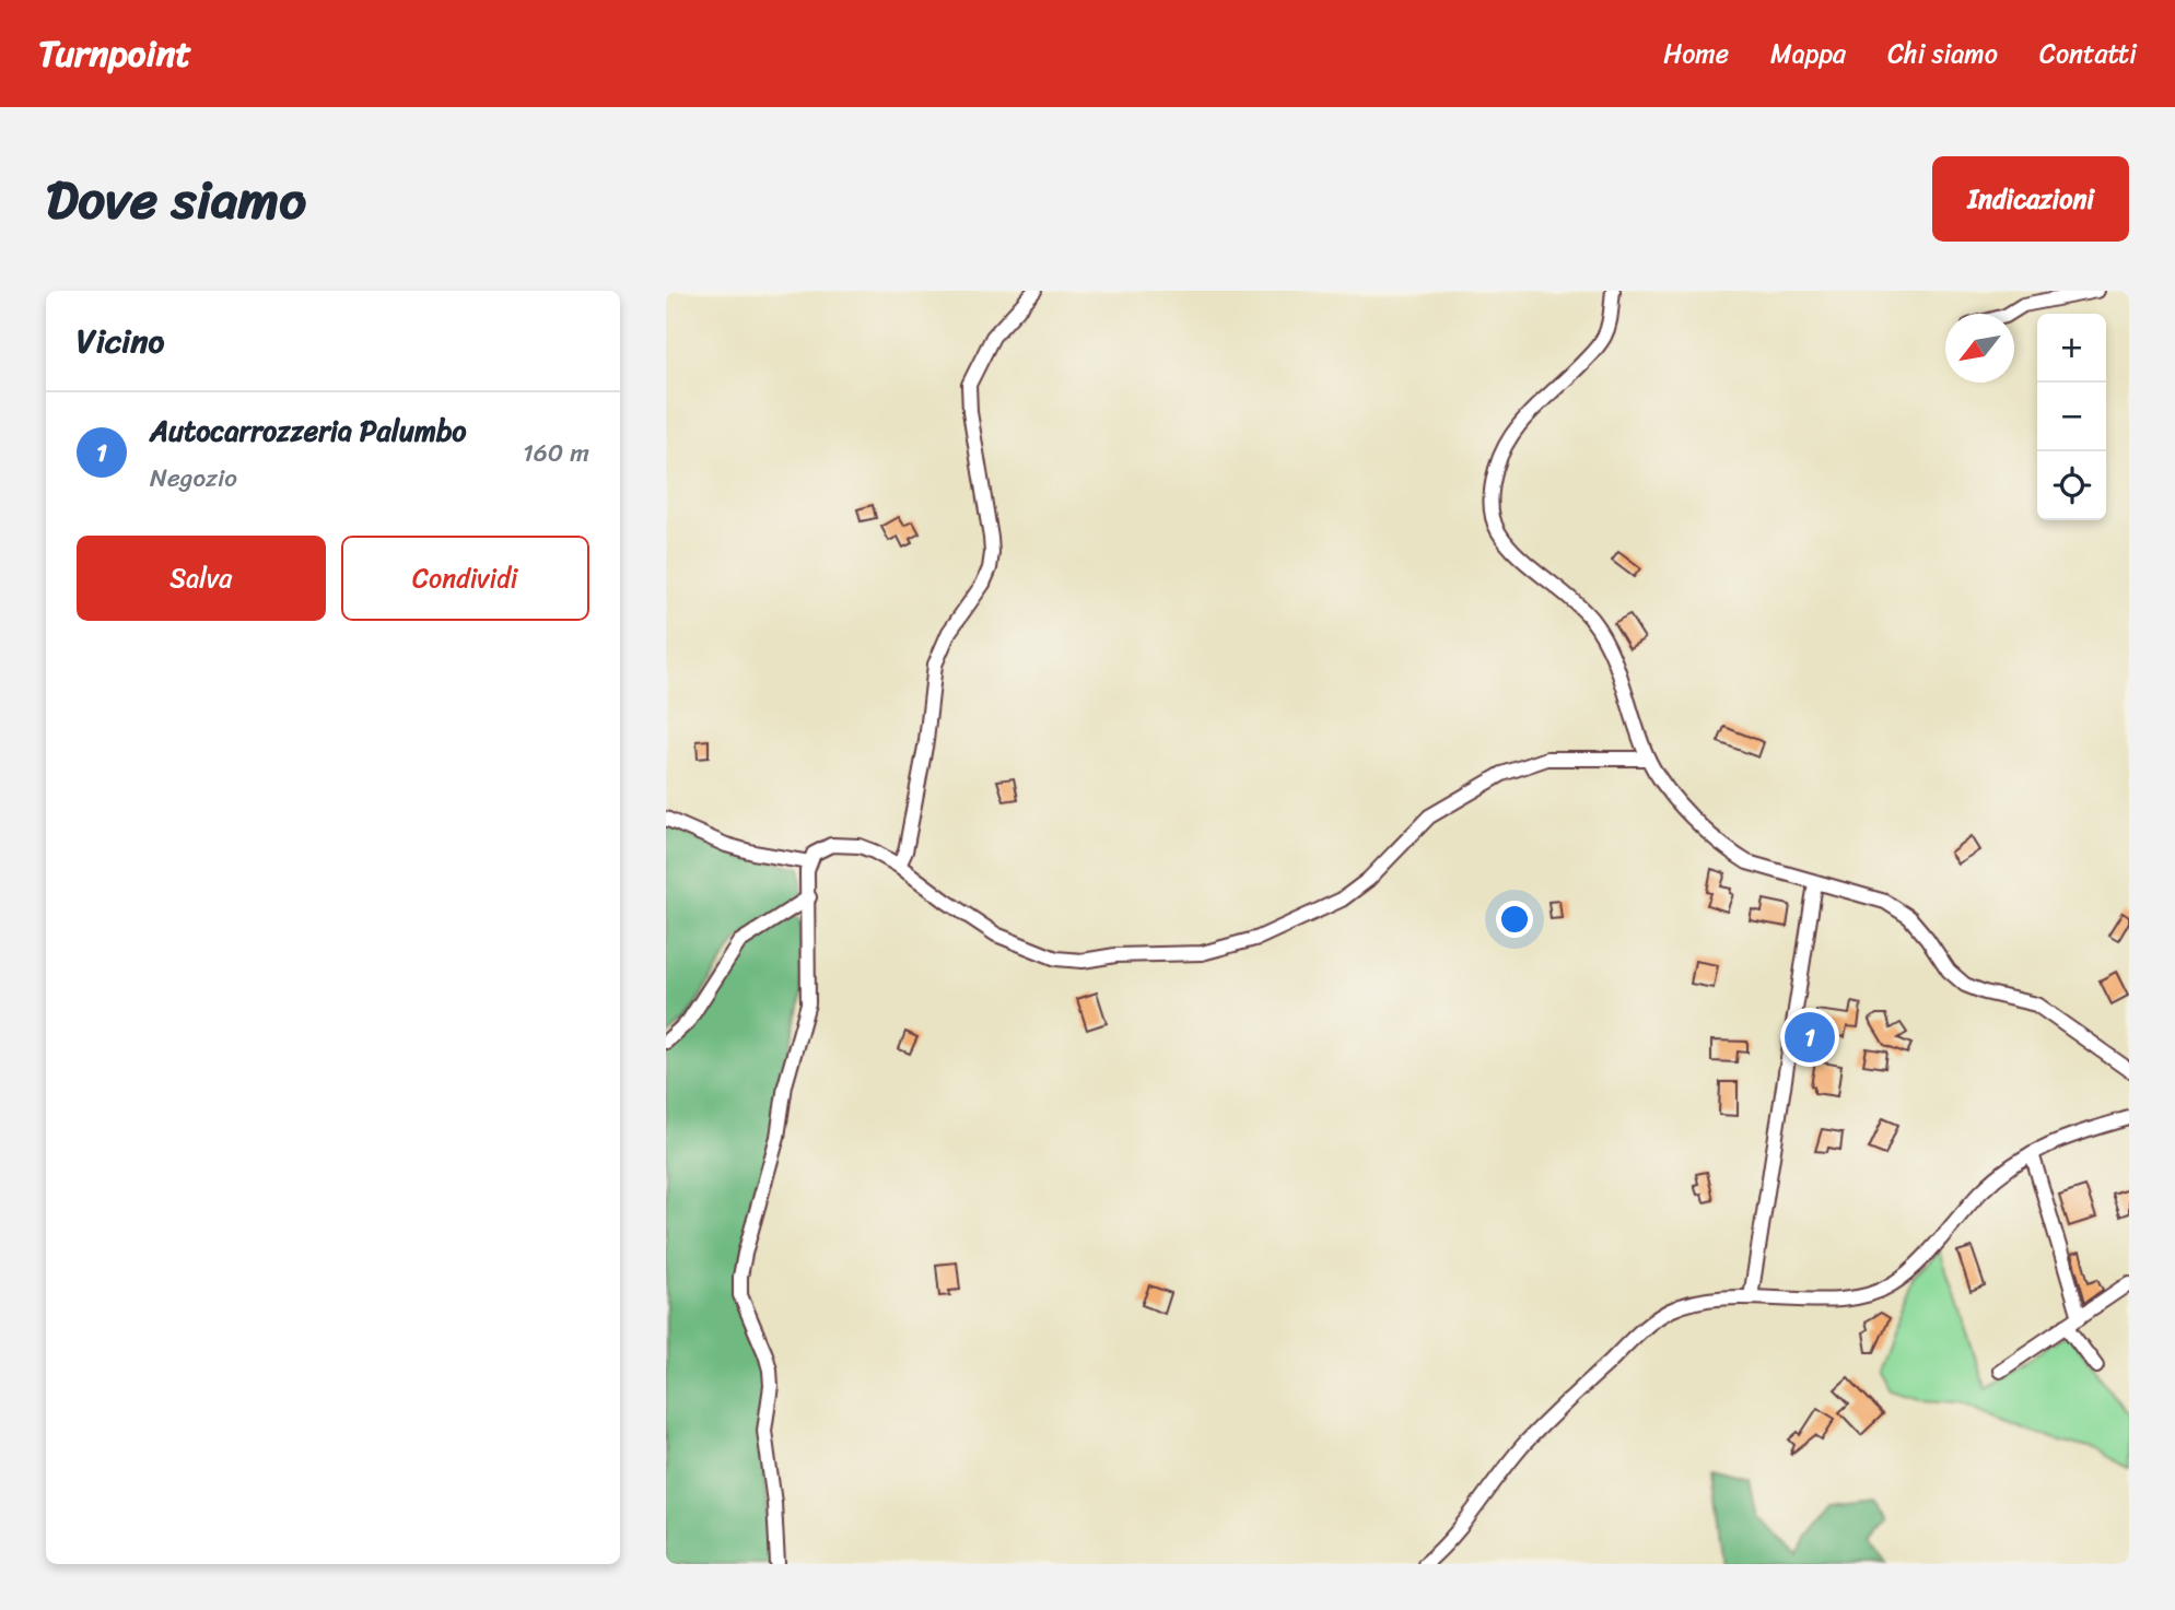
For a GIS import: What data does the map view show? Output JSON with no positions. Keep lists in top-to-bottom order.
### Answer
{
  "north": "bottom left",
  "page": {
    "header": "Turnpoint",
    "nav": [
      "Home",
      "Mappa",
      "Chi siamo",
      "Contatti"
    ],
    "title": "Dove siamo",
    "buttons": [
      "Indicazioni",
      ["Salva", "Condividi"]
    ],
    "heading": "Vicino",
    "map_buttons": ["+", "−"],
    "list": [
      {
        "mark": "1",
        "name": "Autocarrozzeria Palumbo",
        "note": "Negozio",
        "value": "160 m"
      }
    ],
    "pins": "1"
  }
}
